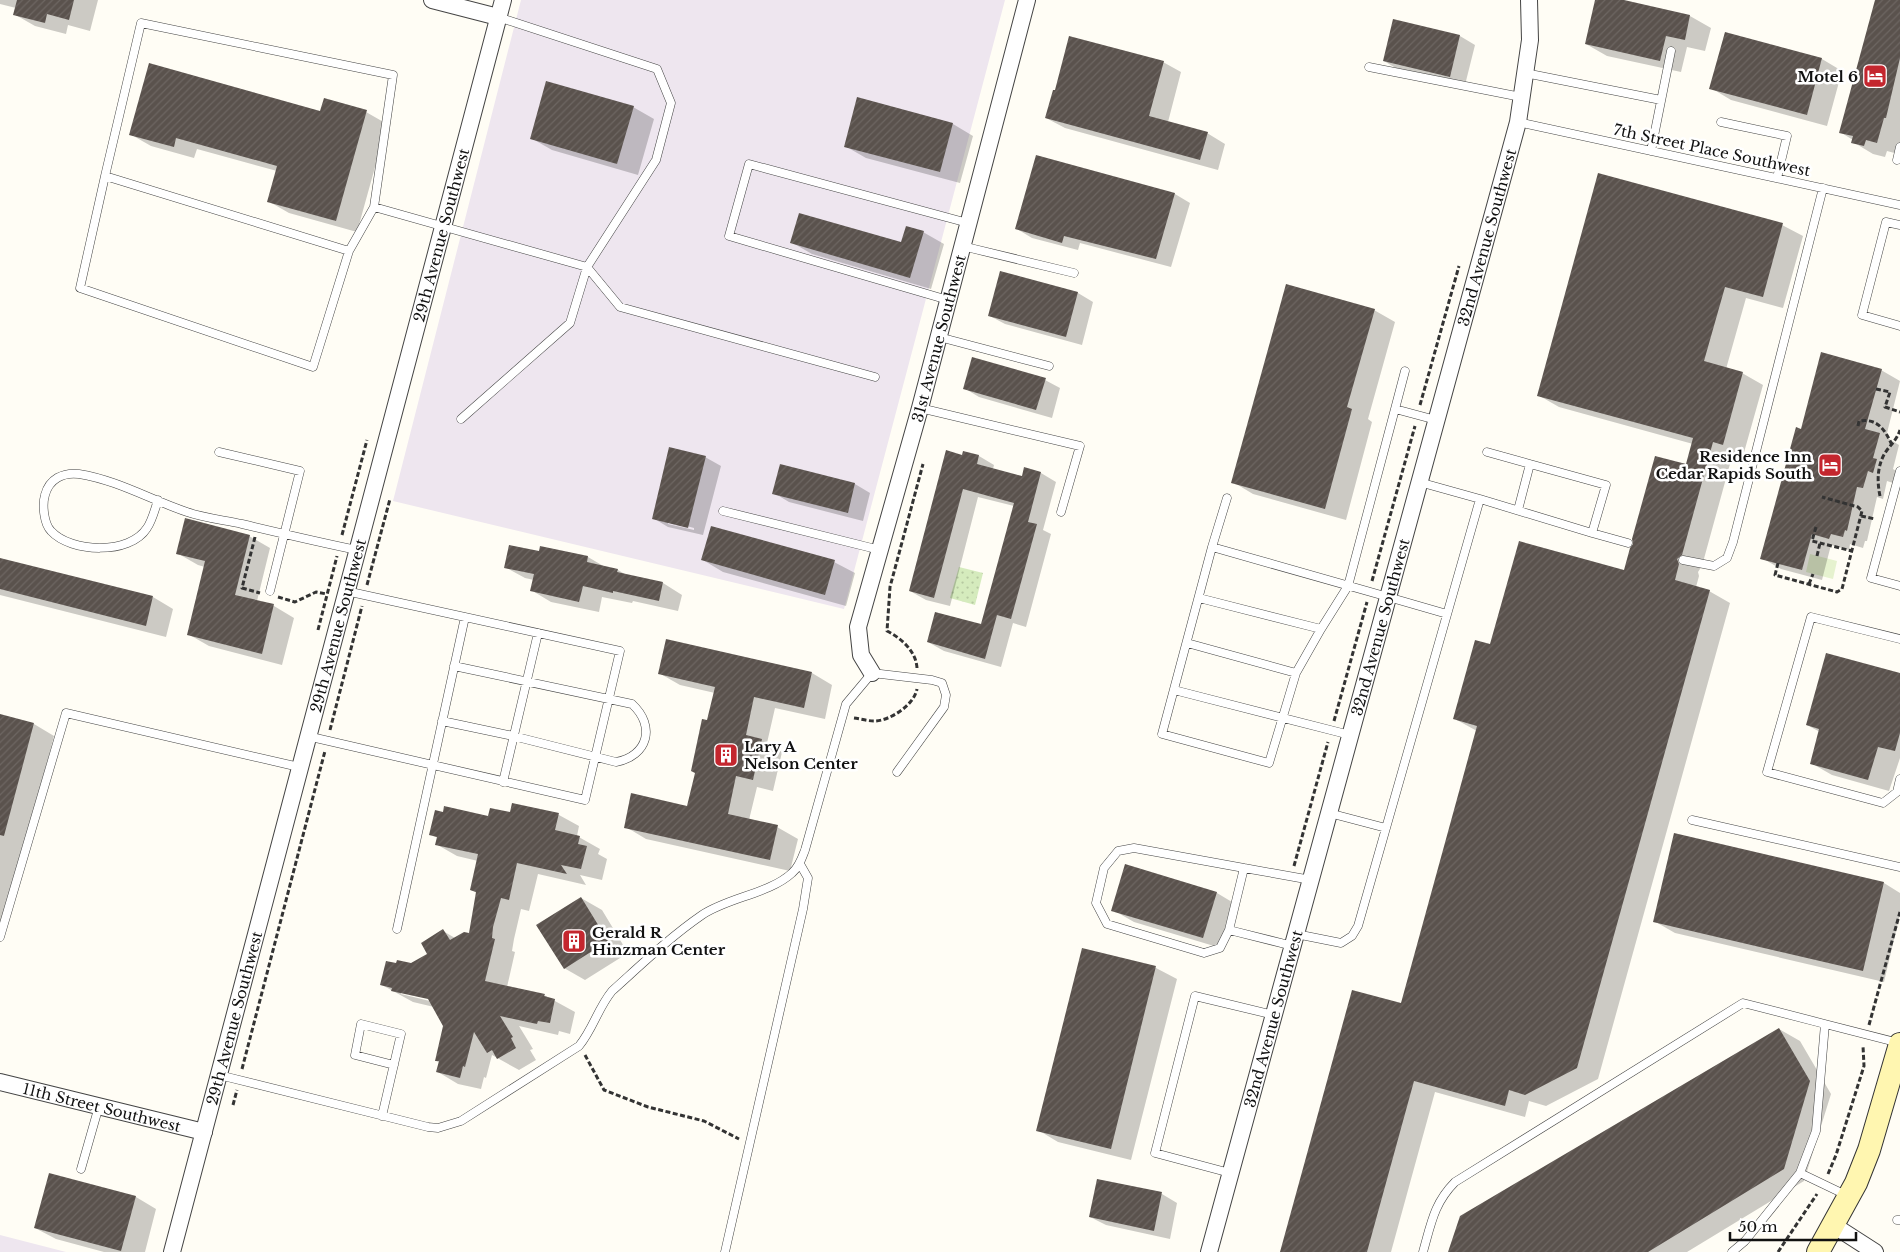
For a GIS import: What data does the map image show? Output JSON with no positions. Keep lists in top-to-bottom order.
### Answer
{
  "streets": {
    "street": [
      "29th Avenue Southwest",
      "32nd Avenue Southwest",
      "31st Avenue Southwest",
      "11th Street Southwest"
    ],
    "lane": ["7th Street Place Southwest"]
  },
  "crossings": [
    ["7th Street Place Southwest", "32nd Avenue Southwest"],
    ["29th Avenue Southwest", "11th Street Southwest"]
  ],
  "places": {
    "hotel": ["Motel 6", "Residence Inn Cedar Rapids South"],
    "building": ["Lary A Nelson Center", "Gerald R Hinzman Center"]
  },
  "scale_bar": "50 m"
}
